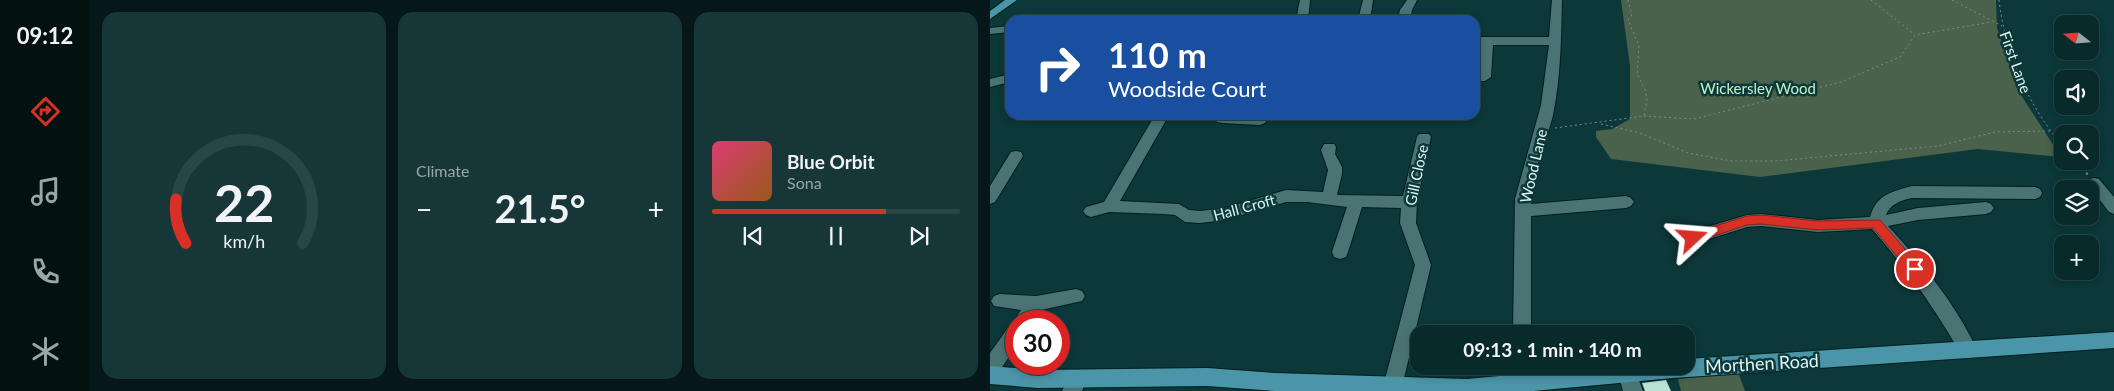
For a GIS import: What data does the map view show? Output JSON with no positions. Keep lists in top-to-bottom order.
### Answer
{
  "streets": {
    "main road": ["Morthen Road"],
    "street": ["Wood Lane", "Gill Close", "Hall Croft"],
    "path": ["First Lane"]
  },
  "crossings": [
    ["Gill Close", "Hall Croft"],
    ["Gill Close", "Morthen Road"]
  ],
  "parks": ["Wickersley Wood"],
  "north": "left",
  "page": {
    "tabs": "09:12",
    "tile": "Climate",
    "map_buttons": "+",
    "turn": ["110 m", "Woodside Court"],
    "song": ["Blue Orbit", "Sona"],
    "heat": ["−", "21.5°", "+"],
    "limit": "30",
    "trip": "09:13 · 1 min · 140 m",
    "gauge": ["22", "km/h"]
  }
}
